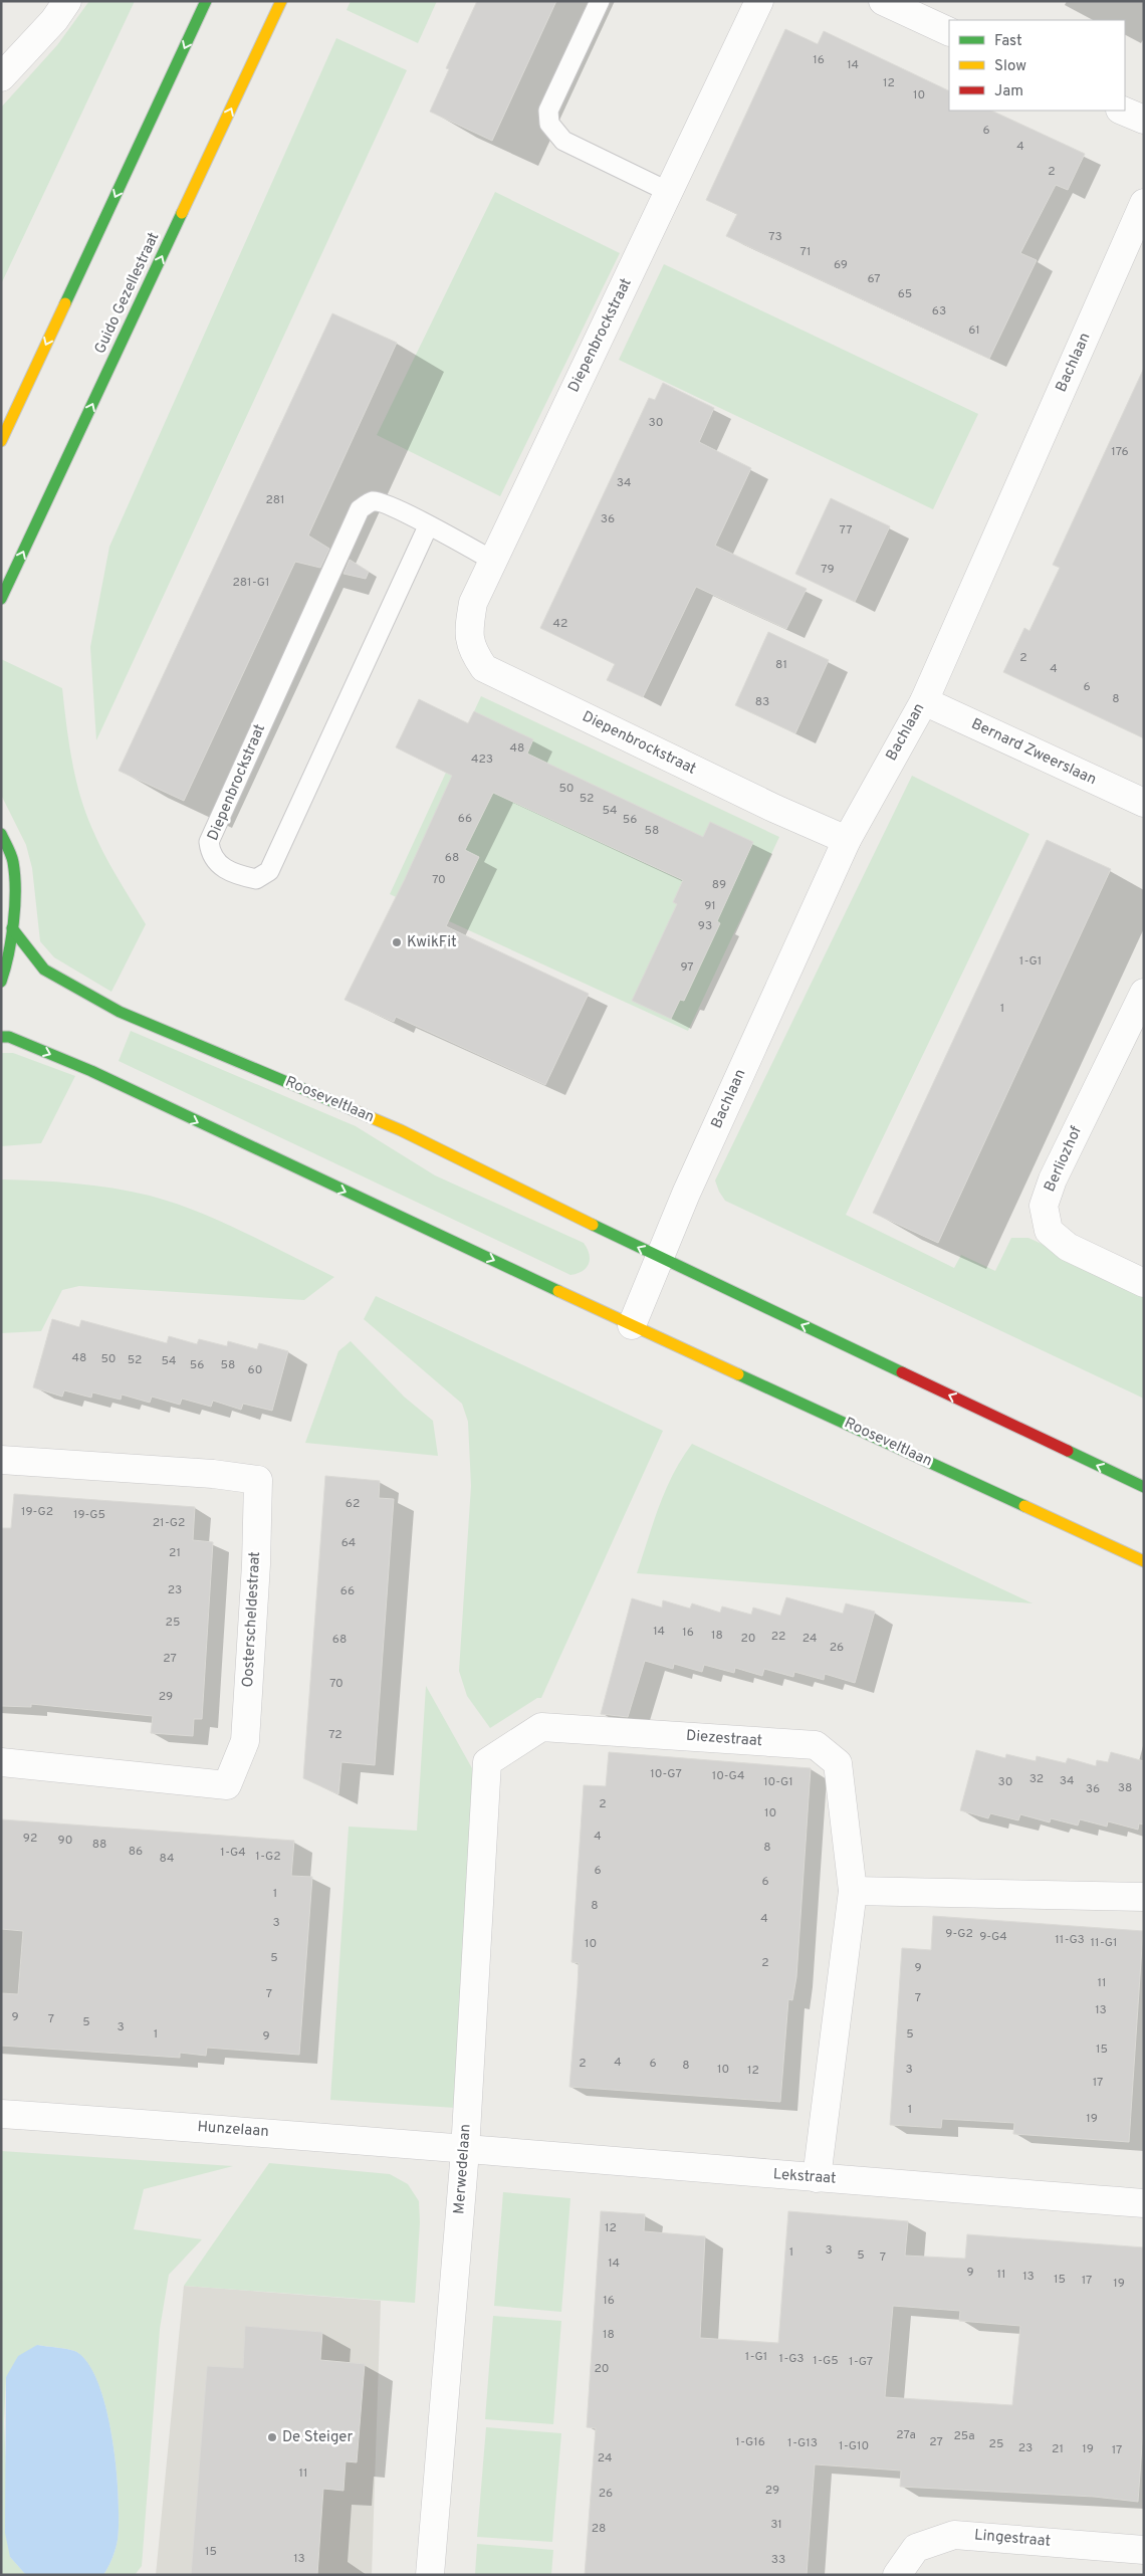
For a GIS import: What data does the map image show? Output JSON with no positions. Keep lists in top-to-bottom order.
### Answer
{
  "streets": {
    "main road": ["Guido Gezellestraat", "Rooseveltlaan"],
    "street": [
      "Diepenbrockstraat",
      "Bachlaan",
      "Bernard Zweerslaan",
      "Berliozhof",
      "Oosterscheldestraat",
      "Diezestraat",
      "Hunzelaan",
      "Merwedelaan",
      "Lekstraat",
      "Lingestraat"
    ]
  },
  "crossings": [
    ["Diepenbrockstraat", "Bachlaan"],
    ["Bachlaan", "Bernard Zweerslaan"],
    ["Bachlaan", "Rooseveltlaan"],
    ["Diezestraat", "Merwedelaan"],
    ["Diezestraat", "Lekstraat"],
    ["Hunzelaan", "Merwedelaan"],
    ["Hunzelaan", "Lekstraat"],
    ["Merwedelaan", "Lekstraat"]
  ],
  "places": ["KwikFit", "De Steiger"],
  "house_numbers": [
    "16",
    "14",
    "12",
    "10",
    "6",
    "4",
    "2",
    "73",
    "71",
    "69",
    "67",
    "65",
    "63",
    "61",
    "30",
    "176",
    "34",
    "281",
    "36",
    "77",
    "79",
    "281-G1",
    "42",
    "2",
    "81",
    "4",
    "6",
    "8",
    "83",
    "48",
    "423",
    "50",
    "52",
    "54",
    "66",
    "56",
    "58",
    "68",
    "70",
    "89",
    "91",
    "93",
    "1-G1",
    "97",
    "1",
    "48",
    "50",
    "52",
    "54",
    "56",
    "58",
    "60",
    "62",
    "19-G2",
    "19-G5",
    "21-G2",
    "64",
    "21",
    "23",
    "66",
    "25",
    "14",
    "16",
    "18",
    "22",
    "20",
    "24",
    "68",
    "26",
    "27",
    "70",
    "29",
    "72",
    "10-G7",
    "10-G4",
    "32",
    "34",
    "10-G1",
    "30",
    "38",
    "36",
    "2",
    "10",
    "4",
    "92",
    "90",
    "88",
    "8",
    "86",
    "1-G4",
    "1-G2",
    "84",
    "6",
    "6",
    "1",
    "8",
    "4",
    "3",
    "9-G2",
    "9-G4",
    "11-G3",
    "11-G1",
    "10",
    "5",
    "2",
    "9",
    "11",
    "7",
    "7",
    "13",
    "9",
    "7",
    "5",
    "3",
    "1",
    "5",
    "9",
    "15",
    "4",
    "2",
    "6",
    "8",
    "10",
    "3",
    "12",
    "17",
    "1",
    "19",
    "12",
    "3",
    "1",
    "5",
    "7",
    "14",
    "9",
    "11",
    "13",
    "15",
    "17",
    "19",
    "16",
    "18",
    "1-G1",
    "1-G3",
    "1-G5",
    "1-G7",
    "20",
    "27a",
    "25a",
    "1-G16",
    "27",
    "1-G13",
    "25",
    "1-G10",
    "23",
    "21",
    "19",
    "17",
    "24",
    "11",
    "29",
    "26",
    "31",
    "28",
    "15",
    "13",
    "33"
  ],
  "legend": ["Fast", "Slow", "Jam"]
}
